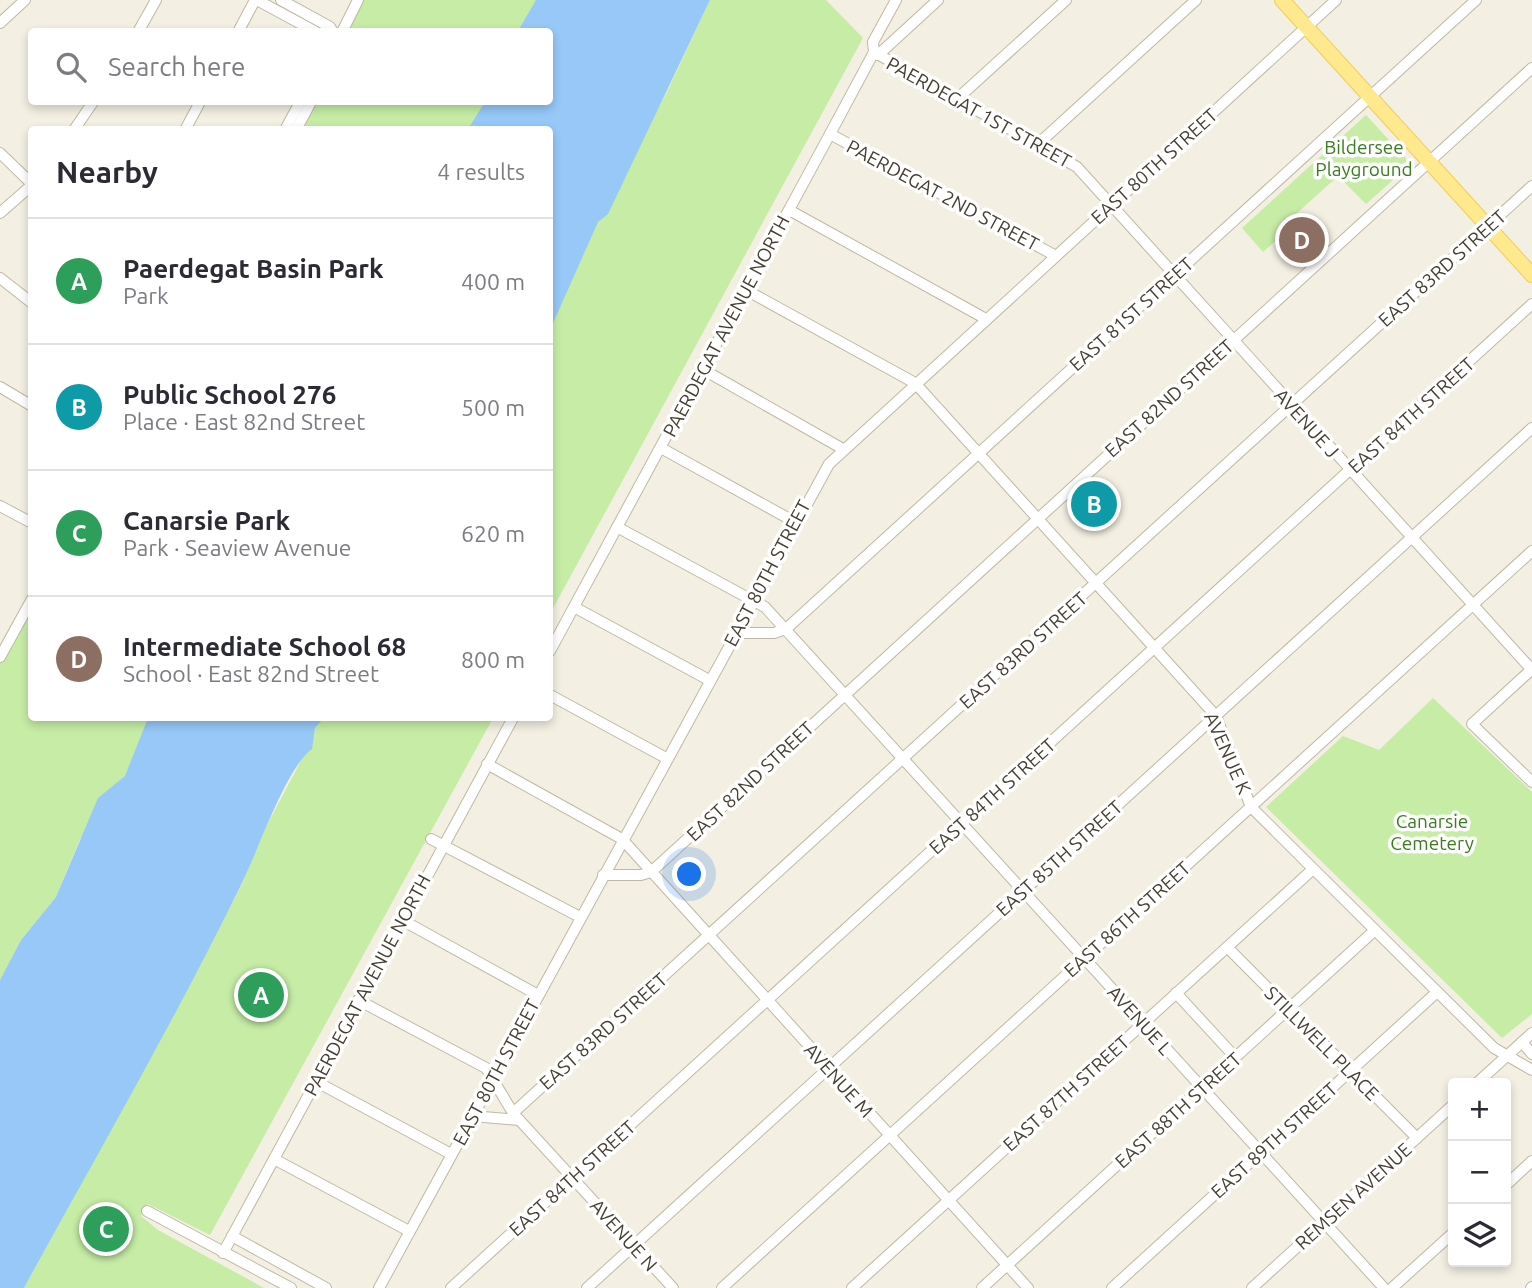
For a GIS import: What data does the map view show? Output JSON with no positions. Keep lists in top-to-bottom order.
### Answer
{
  "streets": {
    "street": [
      "PAERDEGAT 1ST STREET",
      "EAST 80TH STREET",
      "PAERDEGAT 2ND STREET",
      "EAST 83RD STREET",
      "EAST 81ST STREET",
      "PAERDEGAT AVENUE NORTH",
      "EAST 82ND STREET",
      "EAST 84TH STREET",
      "AVENUE J",
      "AVENUE K",
      "EAST 85TH STREET",
      "EAST 86TH STREET",
      "AVENUE L",
      "STILLWELL PLACE",
      "AVENUE M",
      "EAST 87TH STREET",
      "EAST 88TH STREET",
      "EAST 89TH STREET",
      "REMSEN AVENUE",
      "AVENUE N"
    ]
  },
  "crossings": [
    ["PAERDEGAT 1ST STREET", "EAST 80TH STREET"],
    ["PAERDEGAT 1ST STREET", "PAERDEGAT AVENUE NORTH"],
    ["PAERDEGAT 1ST STREET", "AVENUE J"],
    ["EAST 80TH STREET", "PAERDEGAT 2ND STREET"],
    ["EAST 80TH STREET", "AVENUE J"],
    ["EAST 80TH STREET", "AVENUE K"],
    ["EAST 80TH STREET", "AVENUE L"],
    ["EAST 80TH STREET", "AVENUE M"],
    ["EAST 80TH STREET", "AVENUE N"],
    ["PAERDEGAT 2ND STREET", "PAERDEGAT AVENUE NORTH"],
    ["EAST 83RD STREET", "AVENUE J"],
    ["EAST 83RD STREET", "AVENUE K"],
    ["EAST 83RD STREET", "AVENUE L"],
    ["EAST 83RD STREET", "AVENUE M"],
    ["EAST 83RD STREET", "AVENUE N"],
    ["EAST 81ST STREET", "AVENUE J"],
    ["EAST 81ST STREET", "AVENUE K"],
    ["EAST 81ST STREET", "AVENUE L"],
    ["PAERDEGAT AVENUE NORTH", "AVENUE K"],
    ["PAERDEGAT AVENUE NORTH", "AVENUE L"],
    ["PAERDEGAT AVENUE NORTH", "AVENUE M"],
    ["PAERDEGAT AVENUE NORTH", "AVENUE N"],
    ["EAST 82ND STREET", "AVENUE J"],
    ["EAST 82ND STREET", "AVENUE K"],
    ["EAST 82ND STREET", "AVENUE L"],
    ["EAST 82ND STREET", "AVENUE M"],
    ["EAST 84TH STREET", "AVENUE J"],
    ["EAST 84TH STREET", "AVENUE K"],
    ["EAST 84TH STREET", "AVENUE L"],
    ["EAST 84TH STREET", "AVENUE M"],
    ["EAST 84TH STREET", "AVENUE N"],
    ["AVENUE J", "EAST 85TH STREET"],
    ["AVENUE J", "EAST 86TH STREET"],
    ["AVENUE K", "EAST 85TH STREET"],
    ["AVENUE K", "EAST 86TH STREET"],
    ["AVENUE K", "EAST 87TH STREET"],
    ["AVENUE K", "EAST 88TH STREET"],
    ["AVENUE K", "EAST 89TH STREET"],
    ["EAST 85TH STREET", "AVENUE L"],
    ["EAST 85TH STREET", "AVENUE M"],
    ["EAST 85TH STREET", "AVENUE N"],
    ["EAST 86TH STREET", "AVENUE L"],
    ["EAST 86TH STREET", "AVENUE M"],
    ["AVENUE L", "EAST 87TH STREET"],
    ["AVENUE L", "EAST 88TH STREET"],
    ["AVENUE L", "EAST 89TH STREET"],
    ["AVENUE L", "REMSEN AVENUE"],
    ["STILLWELL PLACE", "EAST 87TH STREET"],
    ["STILLWELL PLACE", "EAST 88TH STREET"],
    ["STILLWELL PLACE", "EAST 89TH STREET"],
    ["STILLWELL PLACE", "REMSEN AVENUE"],
    ["AVENUE M", "EAST 87TH STREET"],
    ["AVENUE M", "EAST 88TH STREET"]
  ],
  "parks": ["Bildersee Playground", "Canarsie Cemetery"],
  "page": {
    "search": "Search here",
    "heading": ["Nearby", "4 results"],
    "pins": [
      "D",
      "B",
      "A",
      "C"
    ],
    "list": [
      {
        "mark": "A",
        "name": "Paerdegat Basin Park",
        "note": "Park",
        "value": "400 m"
      },
      {
        "mark": "B",
        "name": "Public School 276",
        "note": "Place · East 82nd Street",
        "value": "500 m"
      },
      {
        "mark": "C",
        "name": "Canarsie Park",
        "note": "Park · Seaview Avenue",
        "value": "620 m"
      },
      {
        "mark": "D",
        "name": "Intermediate School 68",
        "note": "School · East 82nd Street",
        "value": "800 m"
      }
    ],
    "map_buttons": ["+", "−"]
  }
}
